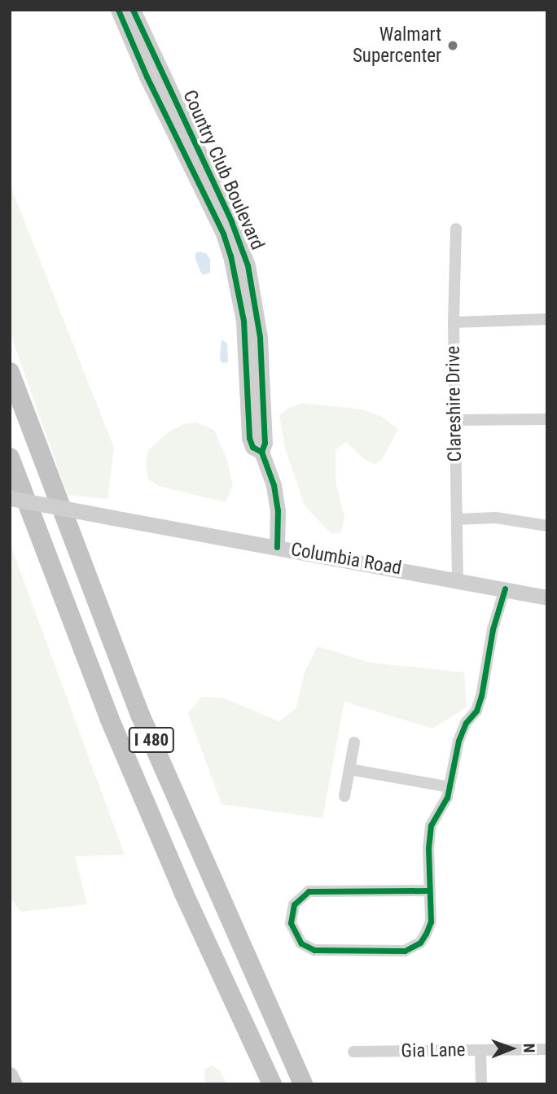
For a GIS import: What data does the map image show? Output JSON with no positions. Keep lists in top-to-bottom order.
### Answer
{
  "streets": {
    "highway": ["I 480"],
    "street": [
      "Country Club Boulevard",
      "Clareshire Drive",
      "Columbia Road",
      "Gia Lane"
    ]
  },
  "crossings": [
    ["Country Club Boulevard", "Columbia Road"],
    ["Clareshire Drive", "Columbia Road"]
  ],
  "places": ["Walmart Supercenter"],
  "north": "right"
}
